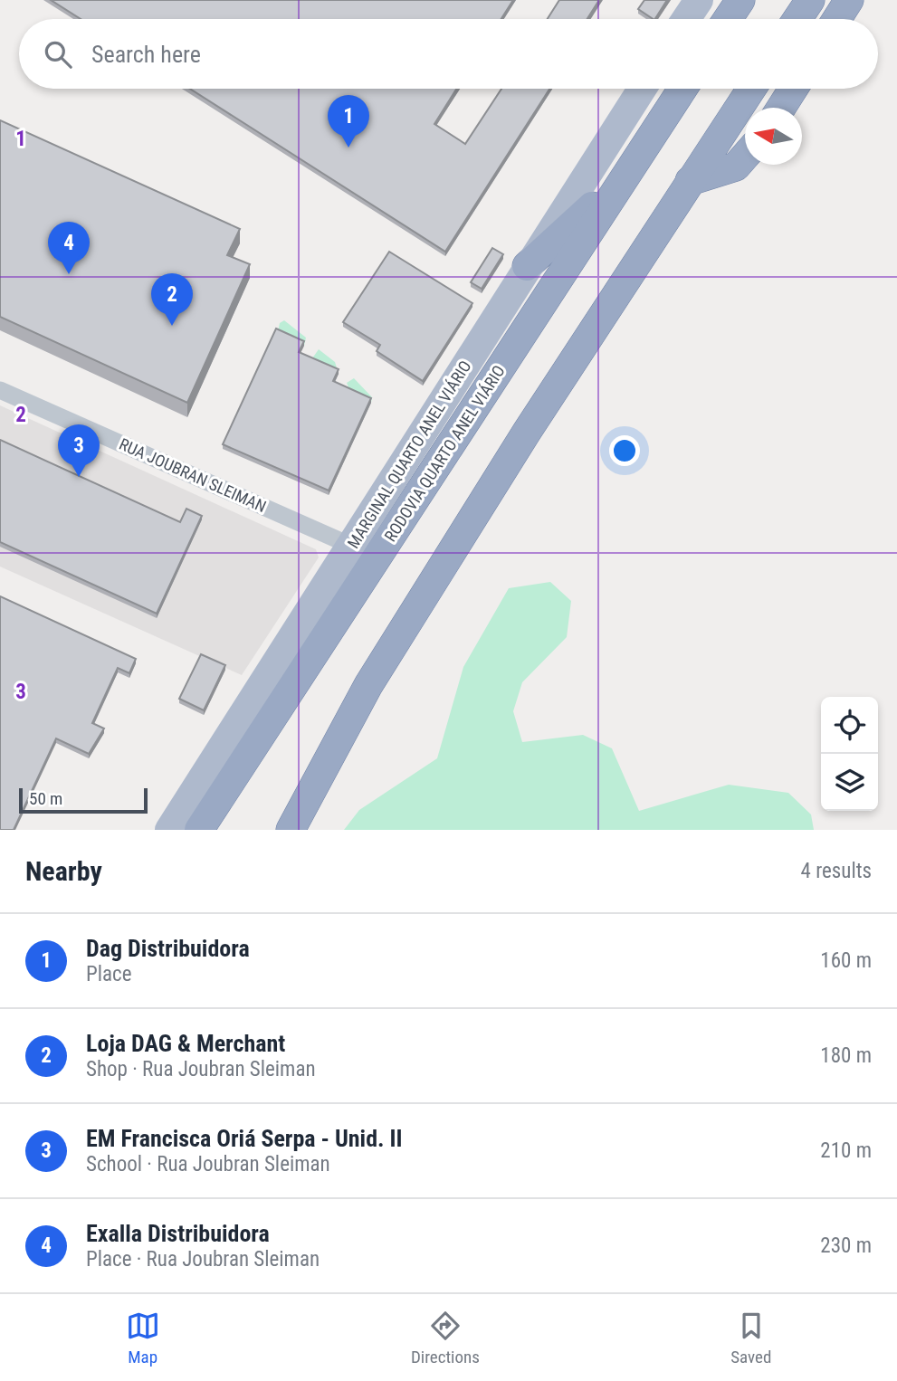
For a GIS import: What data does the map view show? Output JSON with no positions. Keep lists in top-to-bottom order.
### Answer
{
  "streets": {
    "highway": ["RODOVIA QUARTO ANEL VIÁRIO"],
    "main road": ["MARGINAL QUARTO ANEL VIÁRIO"],
    "street": ["RUA JOUBRAN SLEIMAN"]
  },
  "crossings": [
    ["MARGINAL QUARTO ANEL VIÁRIO", "RUA JOUBRAN SLEIMAN"]
  ],
  "scale_bar": "50 m",
  "north": "left",
  "page": {
    "search": "Search here",
    "pins": [
      "1",
      "4",
      "2",
      "3"
    ],
    "scale": "50 m",
    "heading": ["Nearby", "4 results"],
    "list": [
      {
        "mark": "1",
        "name": "Dag Distribuidora",
        "note": "Place",
        "value": "160 m"
      },
      {
        "mark": "2",
        "name": "Loja DAG & Merchant",
        "note": "Shop · Rua Joubran Sleiman",
        "value": "180 m"
      },
      {
        "mark": "3",
        "name": "EM Francisca Oriá Serpa - Unid. II",
        "note": "School · Rua Joubran Sleiman",
        "value": "210 m"
      },
      {
        "mark": "4",
        "name": "Exalla Distribuidora",
        "note": "Place · Rua Joubran Sleiman",
        "value": "230 m"
      }
    ],
    "nav": ["Map", "Directions", "Saved"]
  },
  "grid": {
    "rows": ["1", "2", "3"]
  }
}
